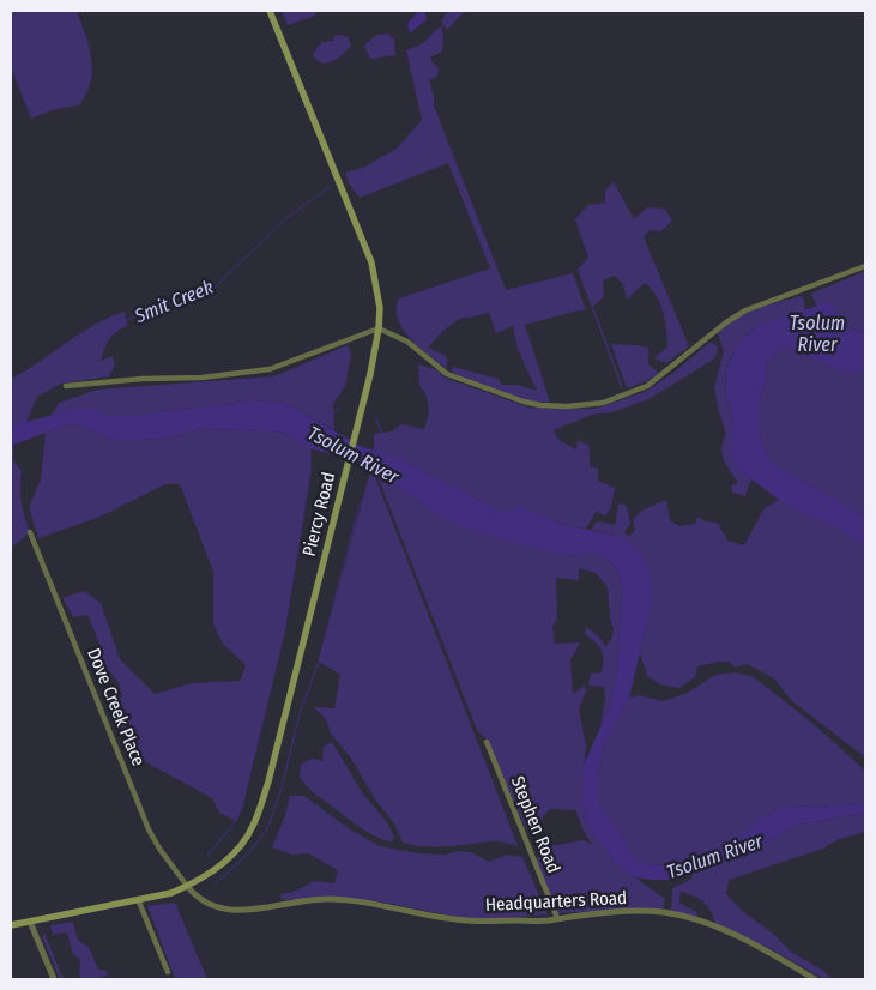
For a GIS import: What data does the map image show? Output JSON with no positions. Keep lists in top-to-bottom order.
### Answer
{
  "streets": {
    "main road": ["Piercy Road"],
    "street": ["Dove Creek Place", "Stephen Road", "Headquarters Road"]
  },
  "crossings": [
    ["Piercy Road", "Dove Creek Place"],
    ["Piercy Road", "Headquarters Road"],
    ["Dove Creek Place", "Headquarters Road"],
    ["Stephen Road", "Headquarters Road"]
  ],
  "water": ["Smit Creek", "Tsolum River"]
}
